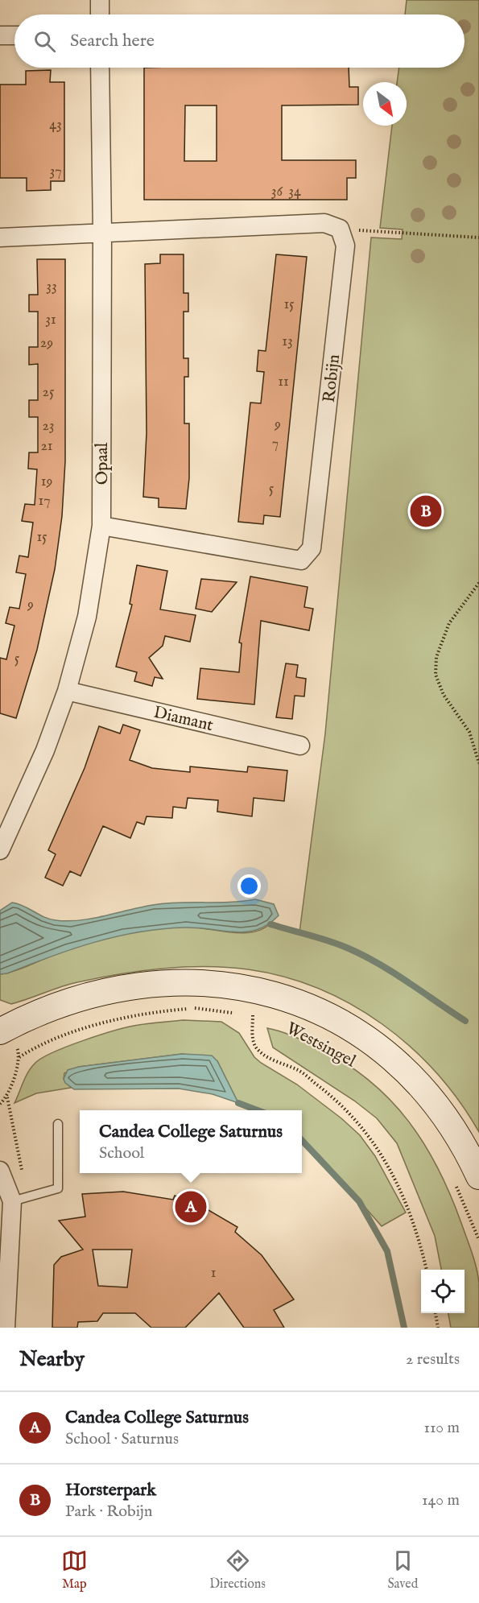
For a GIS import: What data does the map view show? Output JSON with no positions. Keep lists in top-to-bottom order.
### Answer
{
  "streets": {
    "street": [
      "Robijn",
      "Opaal",
      "Diamant",
      "Westsingel"
    ]
  },
  "crossings": [
    ["Robijn", "Opaal"],
    ["Opaal", "Diamant"]
  ],
  "house_numbers": [
    "43",
    "37",
    "36",
    "34",
    "33",
    "15",
    "31",
    "13",
    "29",
    "11",
    "25",
    "9",
    "23",
    "7",
    "21",
    "19",
    "5",
    "17",
    "15",
    "9",
    "5",
    "1"
  ],
  "north": "bottom right",
  "page": {
    "search": "Search here",
    "pins": ["B", "A"],
    "popup": ["Candea College Saturnus", "School"],
    "heading": ["Nearby", "2 results"],
    "list": [
      {
        "mark": "A",
        "name": "Candea College Saturnus",
        "note": "School · Saturnus",
        "value": "110 m"
      },
      {
        "mark": "B",
        "name": "Horsterpark",
        "note": "Park · Robijn",
        "value": "140 m"
      }
    ],
    "nav": ["Map", "Directions", "Saved"]
  }
}
